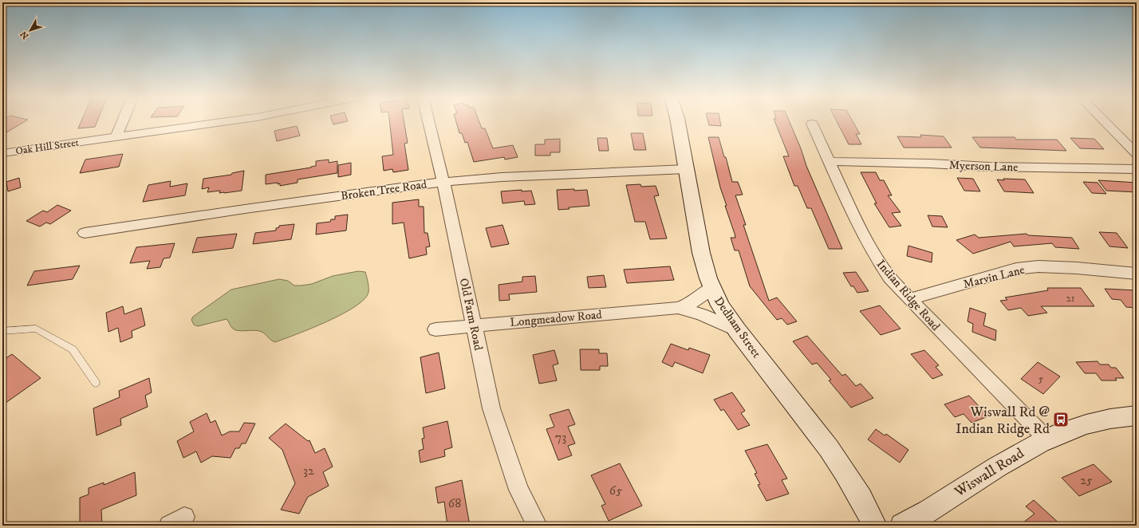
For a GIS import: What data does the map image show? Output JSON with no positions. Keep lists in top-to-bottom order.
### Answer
{
  "streets": {
    "street": [
      "Oak Hill Street",
      "Myerson Lane",
      "Broken Tree Road",
      "Marvin Lane",
      "Indian Ridge Road",
      "Old Farm Road",
      "Longmeadow Road",
      "Dedham Street",
      "Wiswall Road"
    ]
  },
  "crossings": [
    ["Myerson Lane", "Indian Ridge Road"],
    ["Broken Tree Road", "Old Farm Road"],
    ["Broken Tree Road", "Dedham Street"],
    ["Marvin Lane", "Indian Ridge Road"],
    ["Indian Ridge Road", "Wiswall Road"],
    ["Old Farm Road", "Longmeadow Road"],
    ["Longmeadow Road", "Dedham Street"]
  ],
  "places": {
    "bus stop": ["Wiswall Rd @ Indian Ridge Rd"]
  },
  "house_numbers": [
    "21",
    "5",
    "73",
    "32",
    "25",
    "65",
    "68"
  ],
  "north": "bottom left"
}
